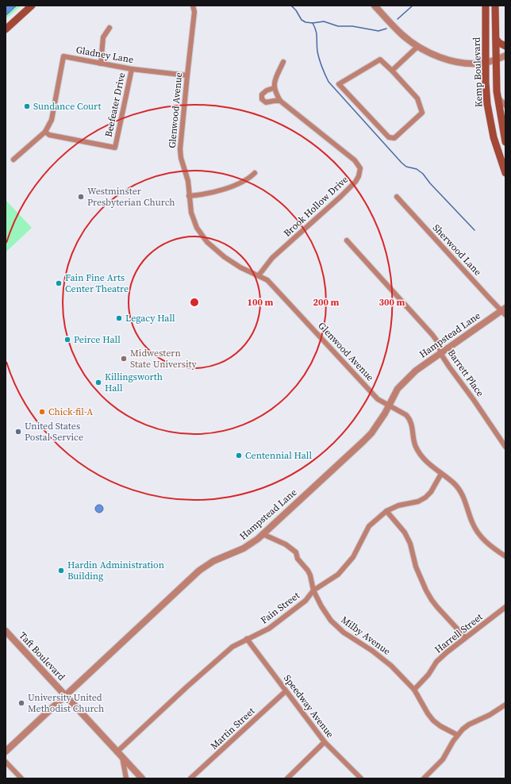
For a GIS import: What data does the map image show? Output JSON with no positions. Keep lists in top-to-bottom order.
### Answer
{
  "streets": {
    "main road": ["Kemp Boulevard"],
    "street": [
      "Gladney Lane",
      "Beefeater Drive",
      "Glenwood Avenue",
      "Brook Hollow Drive",
      "Sherwood Lane",
      "Hampstead Lane",
      "Barrett Place",
      "Fain Street",
      "Harrell Street",
      "Milby Avenue",
      "Taft Boulevard",
      "Speedway Avenue",
      "Martin Street"
    ]
  },
  "crossings": [
    ["Gladney Lane", "Beefeater Drive"],
    ["Gladney Lane", "Glenwood Avenue"],
    ["Glenwood Avenue", "Brook Hollow Drive"],
    ["Glenwood Avenue", "Hampstead Lane"],
    ["Glenwood Avenue", "Fain Street"],
    ["Sherwood Lane", "Hampstead Lane"],
    ["Hampstead Lane", "Barrett Place"],
    ["Hampstead Lane", "Milby Avenue"],
    ["Hampstead Lane", "Taft Boulevard"],
    ["Fain Street", "Milby Avenue"],
    ["Fain Street", "Taft Boulevard"],
    ["Fain Street", "Speedway Avenue"],
    ["Harrell Street", "Milby Avenue"],
    ["Speedway Avenue", "Martin Street"]
  ],
  "places": [
    "Sundance Court",
    "Westminster Presbyterian Church",
    "Fain Fine Arts Center Theatre",
    "Legacy Hall",
    "Peirce Hall",
    "Midwestern State University",
    "Killingsworth Hall",
    "Chick-fil-A",
    "United States Postal Service",
    "Centennial Hall",
    "Hardin Administration Building",
    "University United Methodist Church"
  ],
  "rings": ["100 m", "200 m", "300 m"]
}
